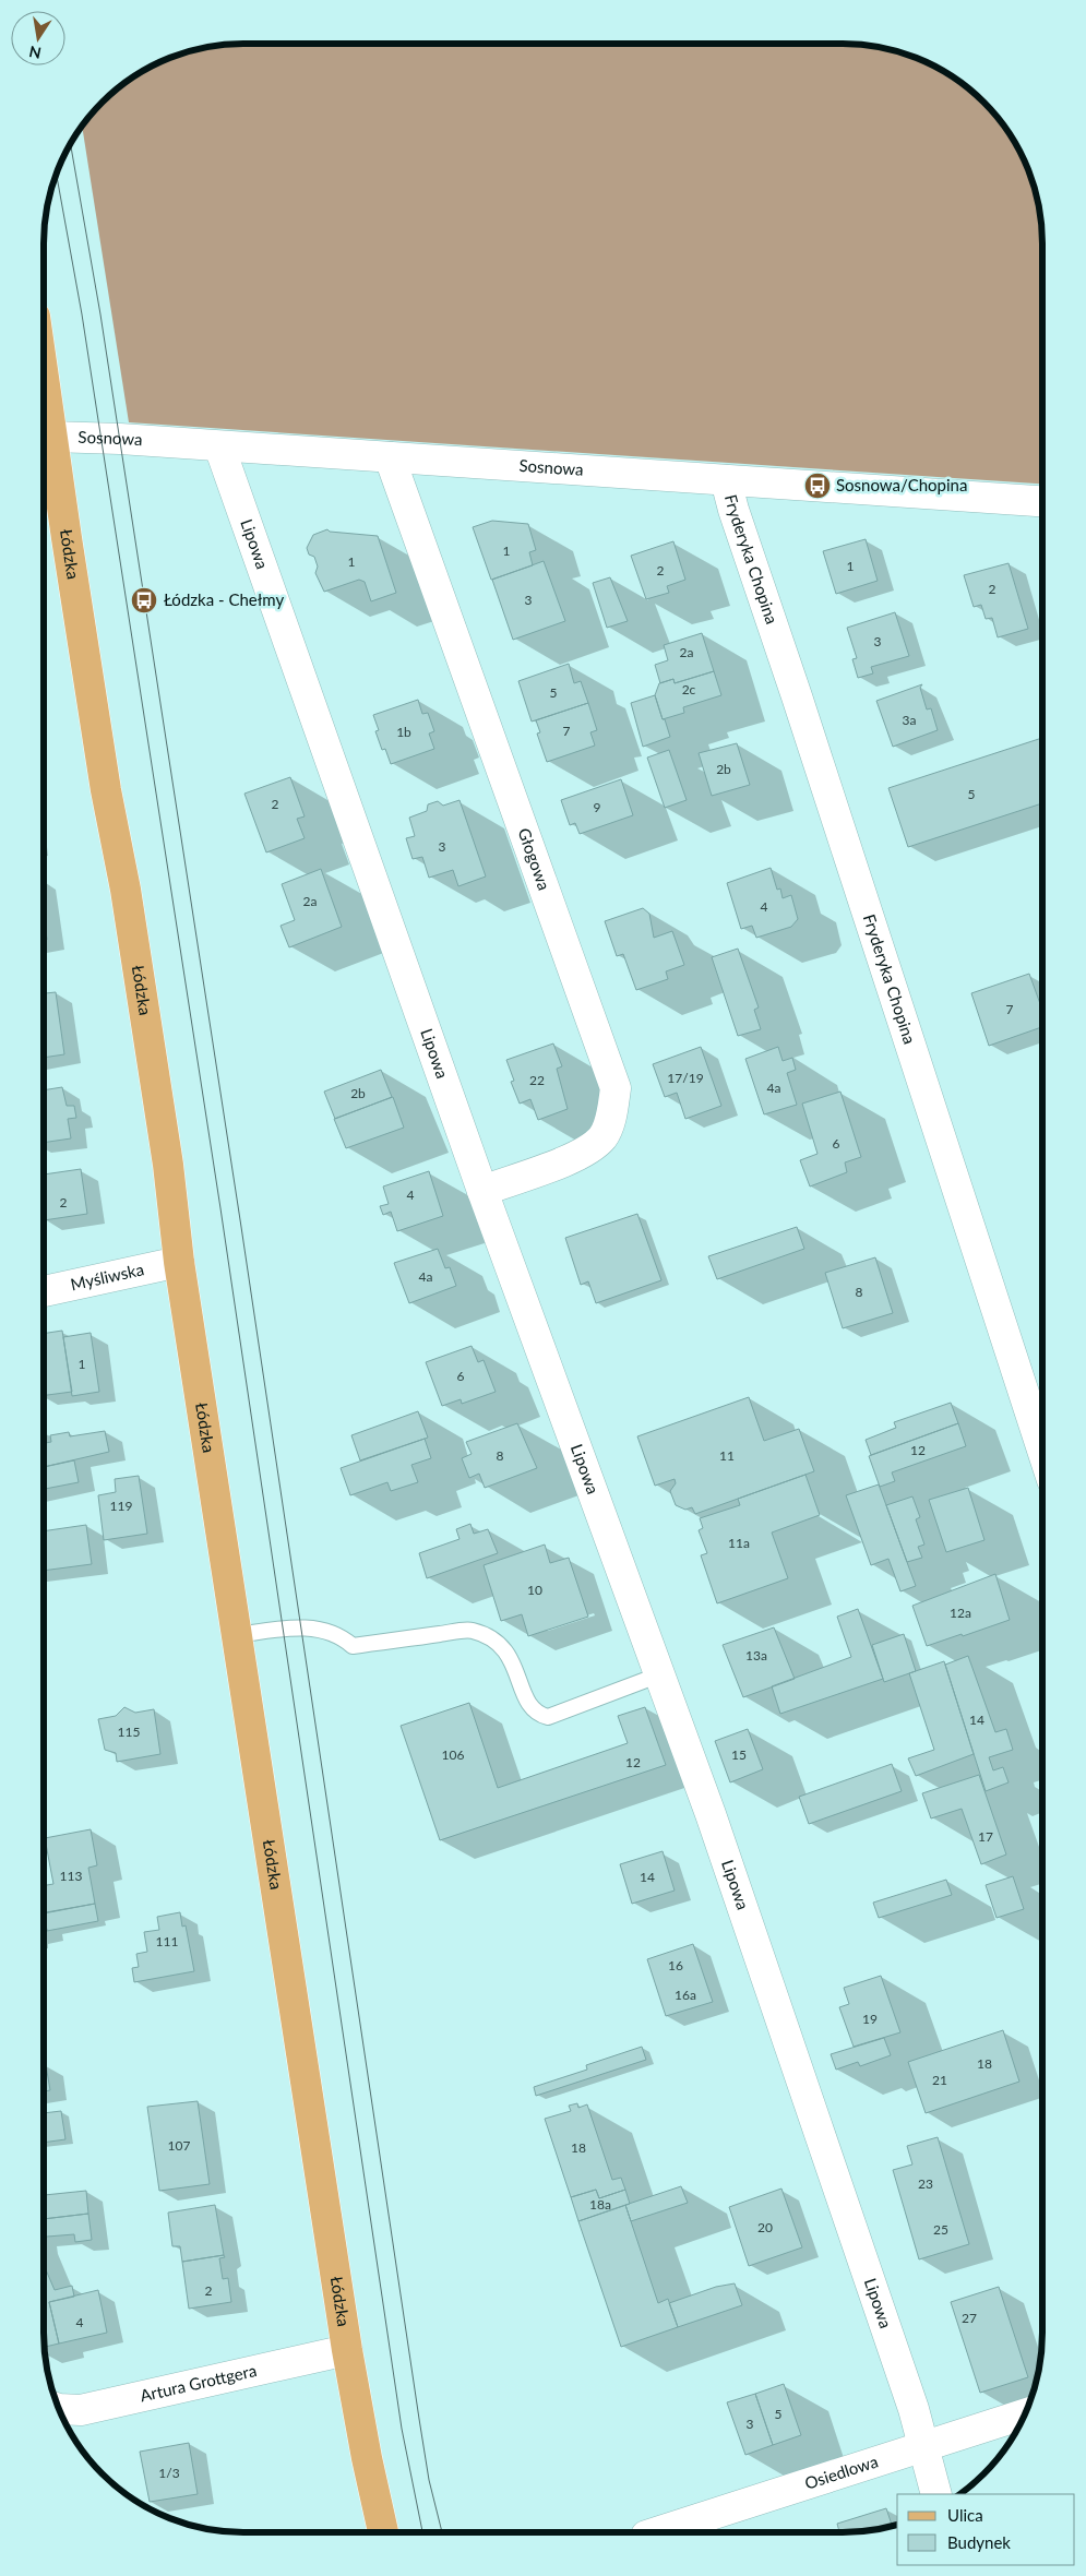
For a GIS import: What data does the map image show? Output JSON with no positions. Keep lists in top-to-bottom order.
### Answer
{
  "streets": {
    "main road": ["Łódzka"],
    "street": [
      "Sosnowa",
      "Lipowa",
      "Fryderyka Chopina",
      "Głogowa",
      "Myśliwska",
      "Artura Grottgera",
      "Osiedlowa"
    ]
  },
  "crossings": [
    ["Sosnowa", "Lipowa"],
    ["Sosnowa", "Łódzka"],
    ["Sosnowa", "Fryderyka Chopina"],
    ["Sosnowa", "Głogowa"],
    ["Lipowa", "Głogowa"],
    ["Lipowa", "Osiedlowa"],
    ["Łódzka", "Myśliwska"],
    ["Łódzka", "Artura Grottgera"]
  ],
  "places": {
    "bus stop": ["Sosnowa/Chopina", "Łódzka - Chełmy"]
  },
  "house_numbers": [
    "1",
    "1",
    "1",
    "2",
    "2",
    "3",
    "3",
    "2a",
    "2c",
    "5",
    "3a",
    "7",
    "1b",
    "2b",
    "5",
    "2",
    "9",
    "3",
    "2a",
    "4",
    "7",
    "17/19",
    "22",
    "4a",
    "2b",
    "6",
    "4",
    "2",
    "4a",
    "8",
    "1",
    "6",
    "12",
    "8",
    "11",
    "119",
    "11a",
    "10",
    "12a",
    "13a",
    "14",
    "115",
    "106",
    "15",
    "12",
    "17",
    "113",
    "14",
    "111",
    "16",
    "16a",
    "19",
    "18",
    "21",
    "107",
    "18",
    "23",
    "18a",
    "20",
    "25",
    "2",
    "27",
    "4",
    "5",
    "3",
    "1/3"
  ],
  "legend": ["Ulica", "Budynek"],
  "north": "bottom"
}
